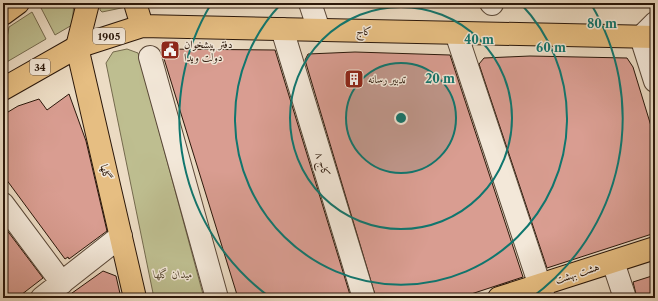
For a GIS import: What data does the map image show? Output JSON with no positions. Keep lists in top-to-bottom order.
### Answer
{
  "streets": {
    "main road": [
      "کاج",
      "1905",
      "34",
      "گلها",
      "هشت بهشت"
    ],
    "street": ["کاج ۸"]
  },
  "crossings": [
    ["کاج", "34"],
    ["کاج", "کاج ۸"],
    ["کاج", "گلها"],
    ["34", "گلها"]
  ],
  "parks": ["میدان گلها"],
  "places": {
    "public building": ["دفتر پیشخوان دولت ویدا"],
    "building": ["تدبیر رسانه"]
  },
  "rings": [
    "80 m",
    "40 m",
    "60 m",
    "20 m"
  ]
}
